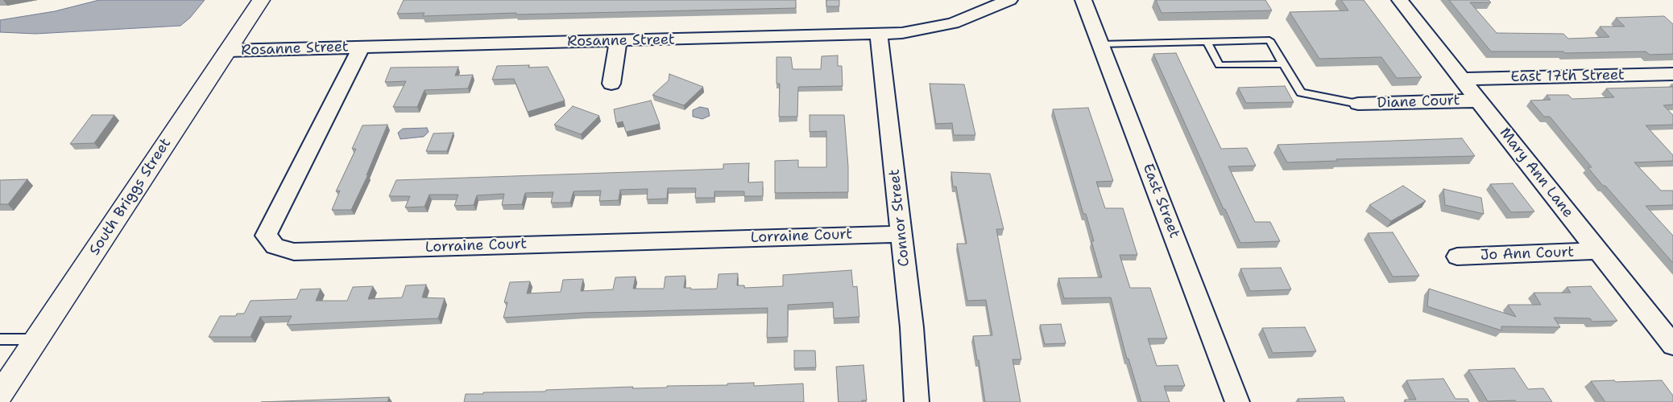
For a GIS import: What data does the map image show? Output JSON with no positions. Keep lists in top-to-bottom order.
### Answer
{
  "streets": {
    "street": [
      "Rosanne Street",
      "East 17th Street",
      "Diane Court",
      "Mary Ann Lane",
      "South Briggs Street",
      "East Street",
      "Connor Street",
      "Lorraine Court",
      "Jo Ann Court"
    ]
  },
  "crossings": [
    ["Rosanne Street", "South Briggs Street"],
    ["Rosanne Street", "Connor Street"],
    ["Rosanne Street", "Lorraine Court"],
    ["East 17th Street", "Mary Ann Lane"],
    ["Diane Court", "Mary Ann Lane"],
    ["Mary Ann Lane", "Jo Ann Court"],
    ["Connor Street", "Lorraine Court"]
  ]
}
